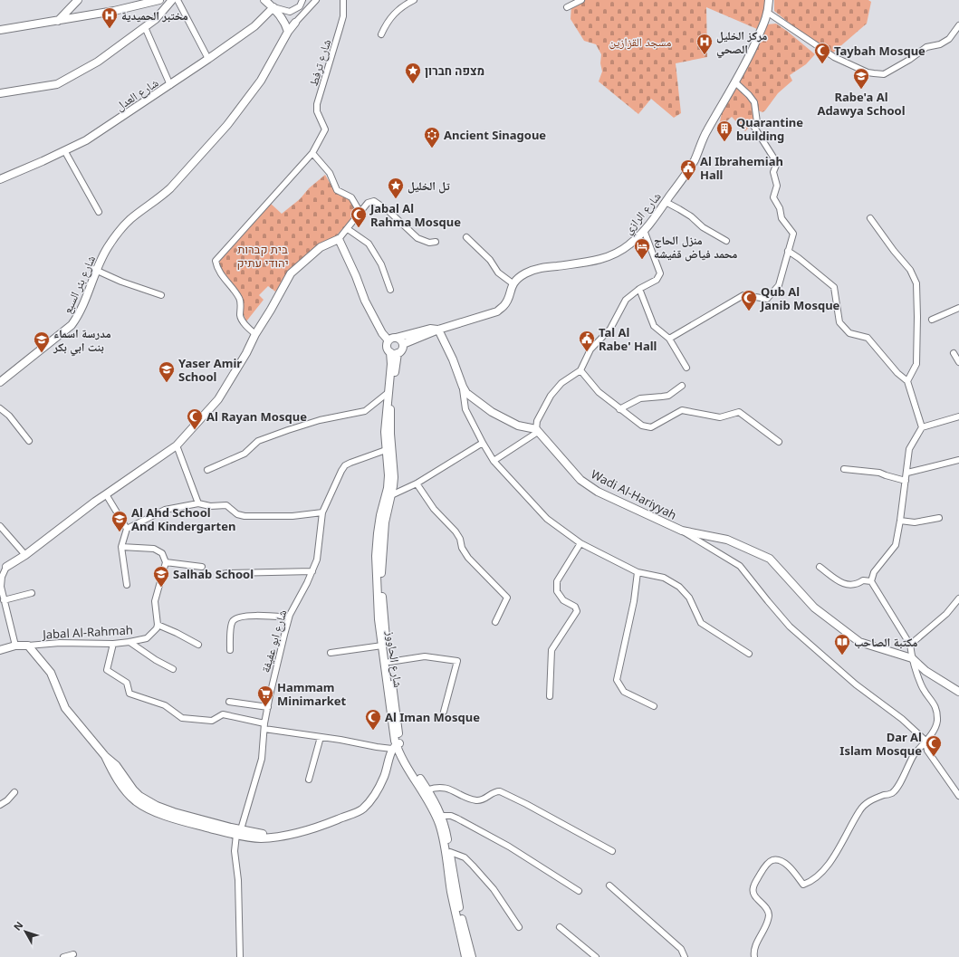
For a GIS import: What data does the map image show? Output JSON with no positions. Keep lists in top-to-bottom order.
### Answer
{
  "streets": {
    "main road": [
      "شارع العدل",
      "شارع الرازي",
      "شارع بئر السبع",
      "Wadi Al-Hariyyah",
      "شارع الحاووز"
    ],
    "street": ["شارع ترفط", "Jabal Al-Rahmah", "شارع ابو عفيفة"]
  },
  "crossings": [
    ["شارع ابو عفيفة", "شارع الحاووز"]
  ],
  "parks": ["مسجد القزازين", "בית קברות יהודי עתיק"],
  "places": {
    "hospital": ["مختبر الحميدية", "مركز الخليل الصحي"],
    "mosque": [
      "Taybah Mosque",
      "Jabal Al Rahma Mosque",
      "Qub Al Janib Mosque",
      "Al Rayan Mosque",
      "Al Iman Mosque",
      "Dar Al Islam Mosque"
    ],
    "place": ["מצפה חברון", "تل الخليل"],
    "school or university": [
      "Rabe'a Al Adawya School",
      "مدرسة اسماء بنت ابي بكر",
      "Yaser Amir School",
      "Al Ahd School And Kindergarten",
      "Salhab School"
    ],
    "building": ["Quarantine building"],
    "synagogue": ["Ancient Sinagoue"],
    "public building": ["Al Ibrahemiah Hall", "Tal Al Rabe' Hall"],
    "hotel": ["منزل الحاج محمد فياض قفيشه"],
    "library": ["مكتبة الصاحب"],
    "supermarket": ["Hammam Minimarket"]
  },
  "north": "top left"
}
